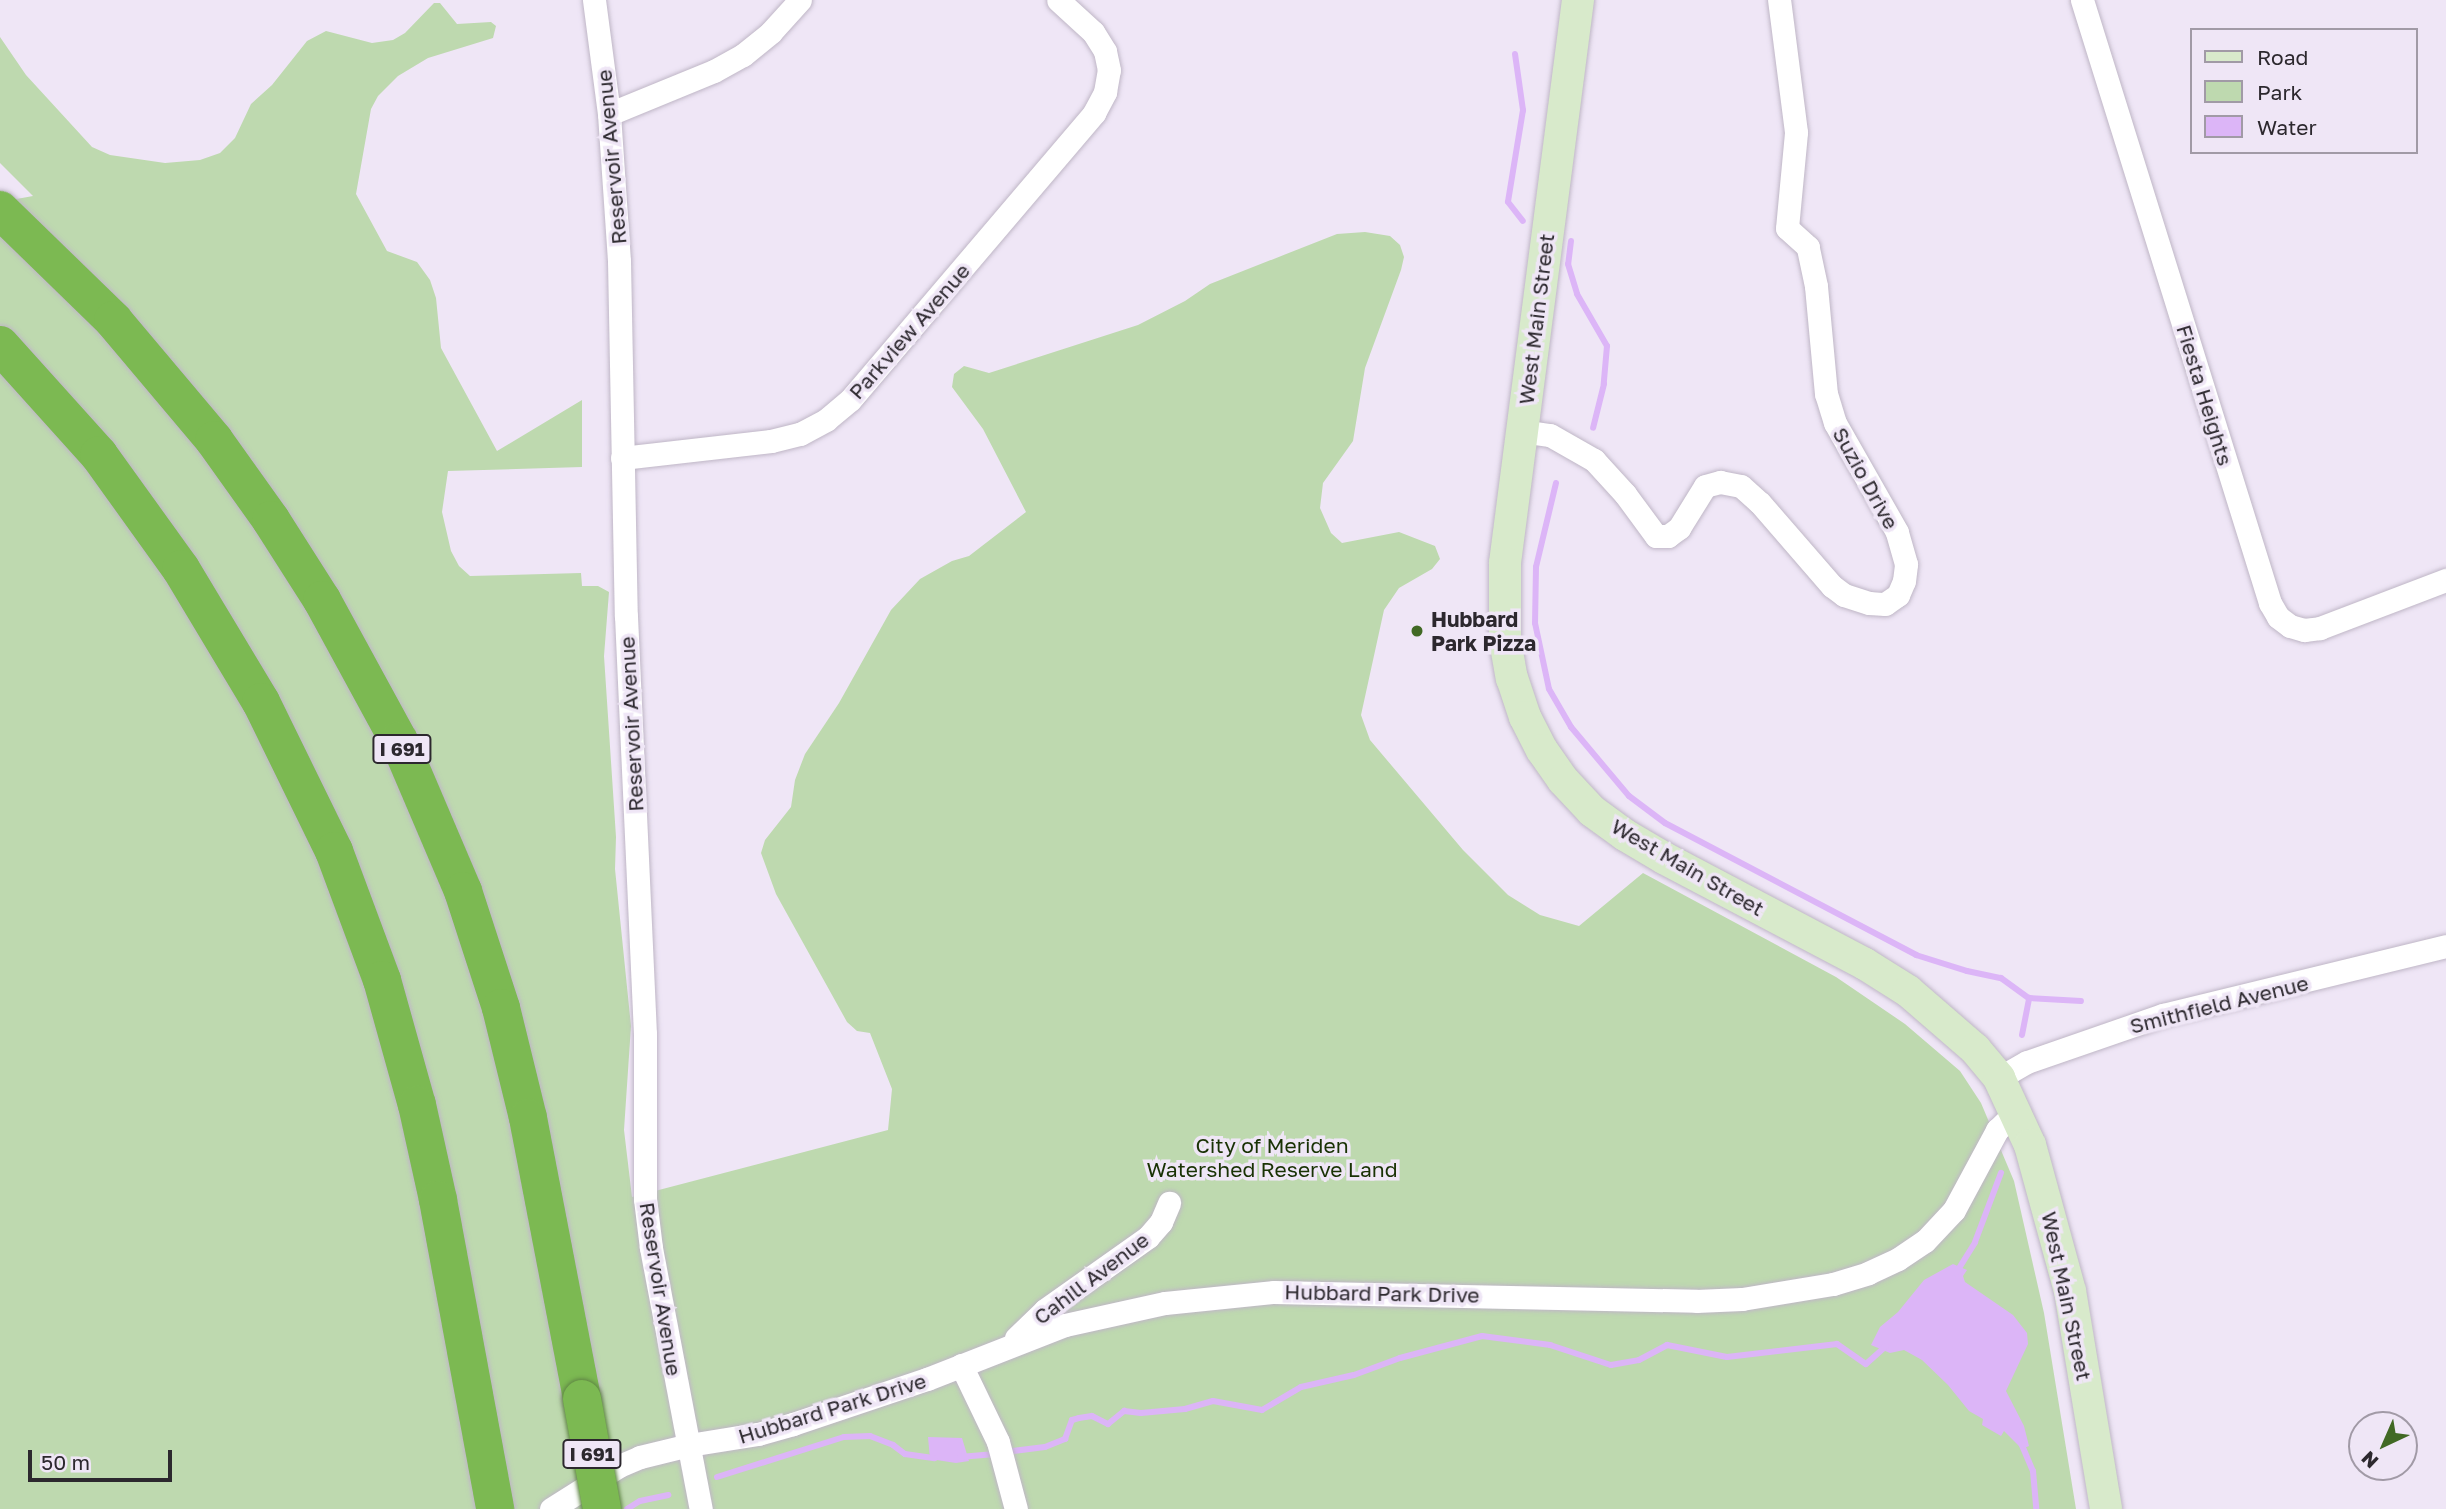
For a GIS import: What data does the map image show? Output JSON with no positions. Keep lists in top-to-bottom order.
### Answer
{
  "streets": {
    "highway": ["I 691"],
    "main road": ["West Main Street"],
    "street": [
      "Reservoir Avenue",
      "Parkview Avenue",
      "Fiesta Heights",
      "Suzio Drive",
      "Smithfield Avenue",
      "Cahill Avenue",
      "Hubbard Park Drive"
    ]
  },
  "crossings": [
    ["Reservoir Avenue", "Parkview Avenue"],
    ["Reservoir Avenue", "Hubbard Park Drive"],
    ["West Main Street", "Suzio Drive"],
    ["West Main Street", "Smithfield Avenue"],
    ["West Main Street", "Hubbard Park Drive"],
    ["Cahill Avenue", "Hubbard Park Drive"]
  ],
  "parks": ["City of Meriden Watershed Reserve Land"],
  "places": ["Hubbard Park Pizza"],
  "legend": ["Road", "Park", "Water"],
  "scale_bar": "50 m",
  "north": "bottom left"
}
